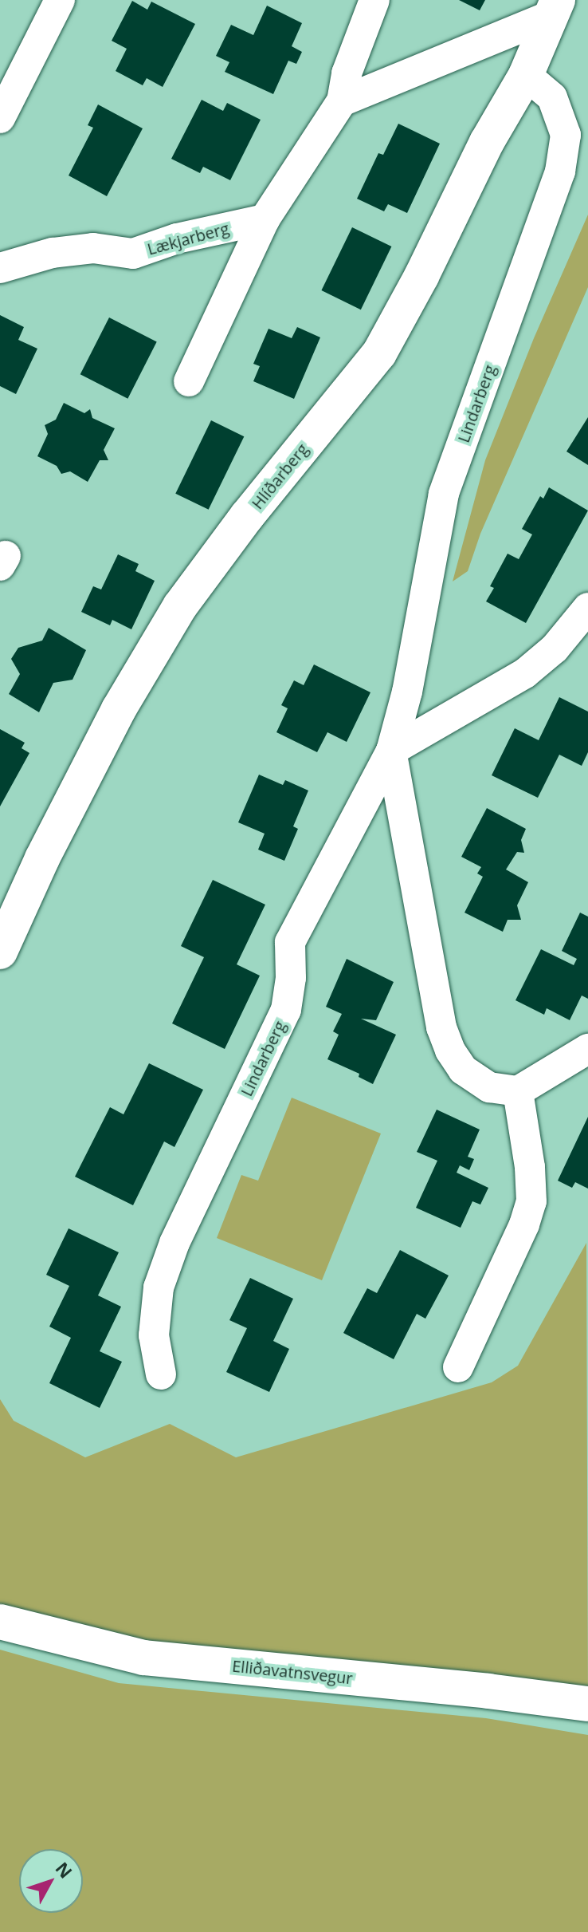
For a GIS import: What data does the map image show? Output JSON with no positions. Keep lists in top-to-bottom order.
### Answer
{
  "streets": {
    "street": [
      "Lækjarberg",
      "Lindarberg",
      "Hlíðarberg",
      "Elliðavatnsvegur"
    ]
  },
  "crossings": [
    ["Lindarberg", "Hlíðarberg"]
  ],
  "north": "top right"
}
